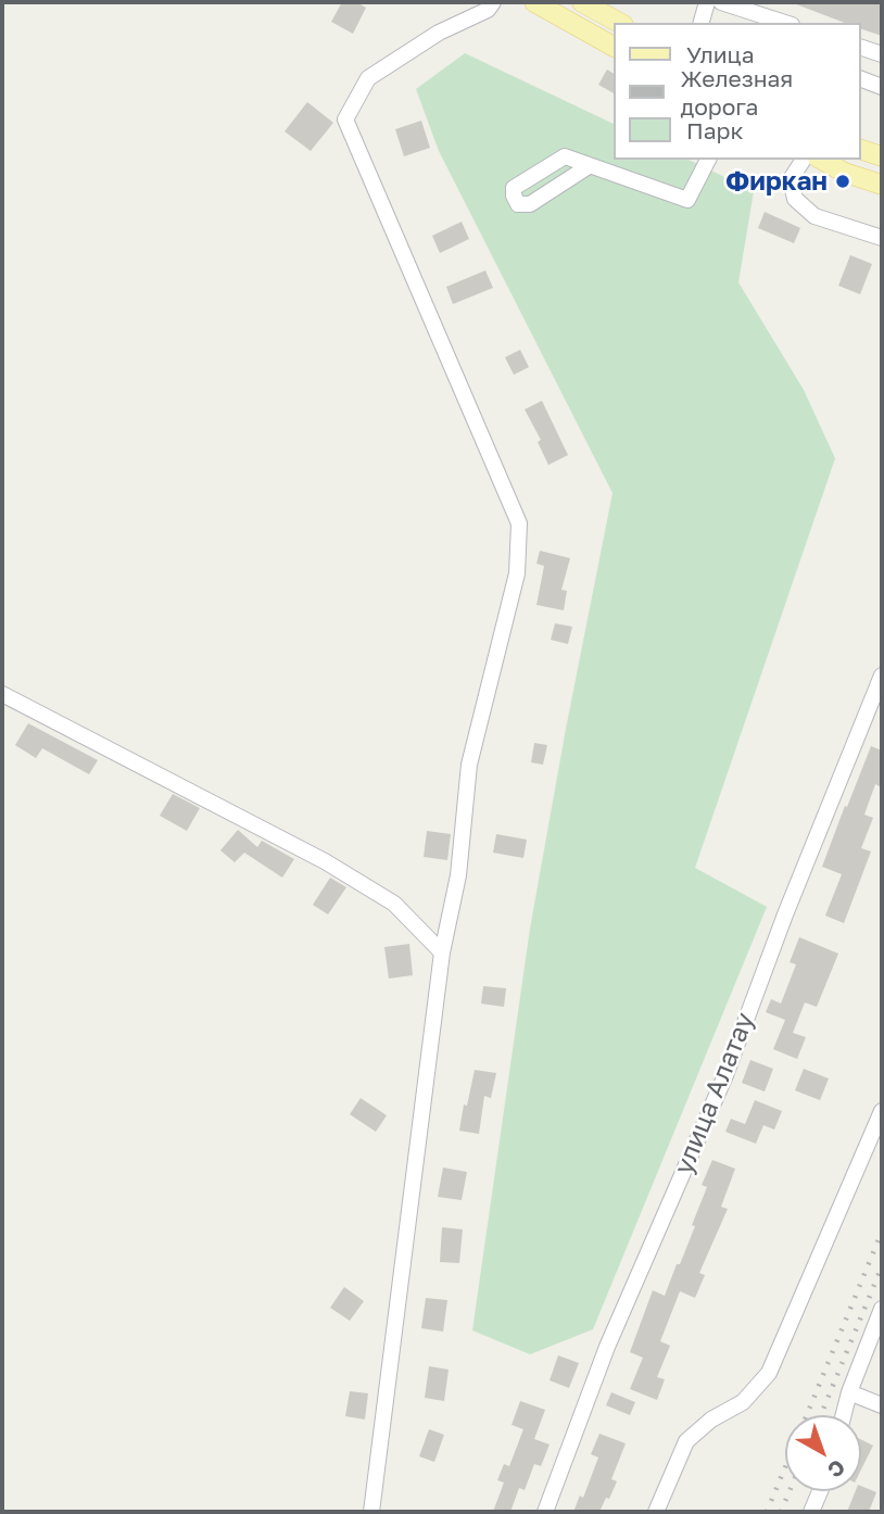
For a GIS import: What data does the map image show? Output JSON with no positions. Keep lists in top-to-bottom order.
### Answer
{
  "streets": {
    "street": ["улица Алатау"]
  },
  "places": ["Фиркан"],
  "legend": ["Улица", "Железная дорога", "Парк"],
  "north": "bottom right"
}
